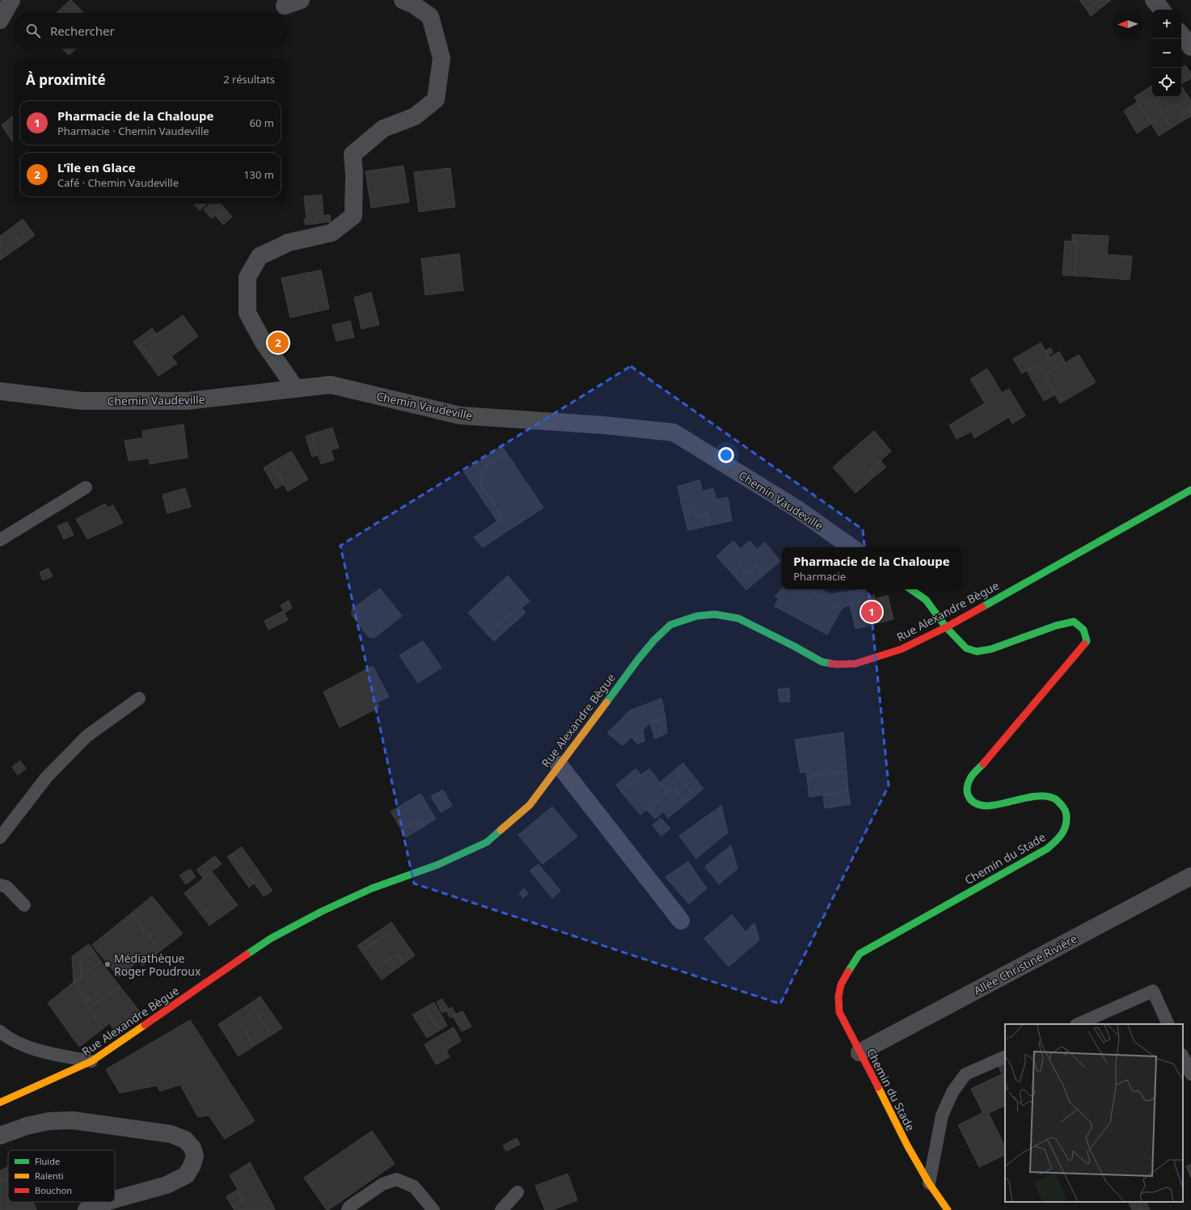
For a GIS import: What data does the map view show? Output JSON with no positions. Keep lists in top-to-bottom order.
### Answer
{
  "streets": {
    "main road": ["Rue Alexandre Bègue", "Chemin du Stade"],
    "street": ["Chemin Vaudeville", "Allée Christine Rivière"]
  },
  "crossings": [
    ["Rue Alexandre Bègue", "Chemin du Stade"],
    ["Chemin du Stade", "Allée Christine Rivière"]
  ],
  "places": ["Médiathèque Roger Poudroux"],
  "legend": ["Fluide", "Ralenti", "Bouchon"],
  "north": "left",
  "page": {
    "map_buttons": ["+", "−"],
    "search": "Rechercher",
    "heading": ["À proximité", "2 résultats"],
    "list": [
      {
        "mark": "1",
        "name": "Pharmacie de la Chaloupe",
        "note": "Pharmacie · Chemin Vaudeville",
        "value": "60 m"
      },
      {
        "mark": "2",
        "name": "L'île en Glace",
        "note": "Café · Chemin Vaudeville",
        "value": "130 m"
      }
    ],
    "pins": ["2", "1"],
    "popup": ["Pharmacie de la Chaloupe", "Pharmacie"]
  }
}
